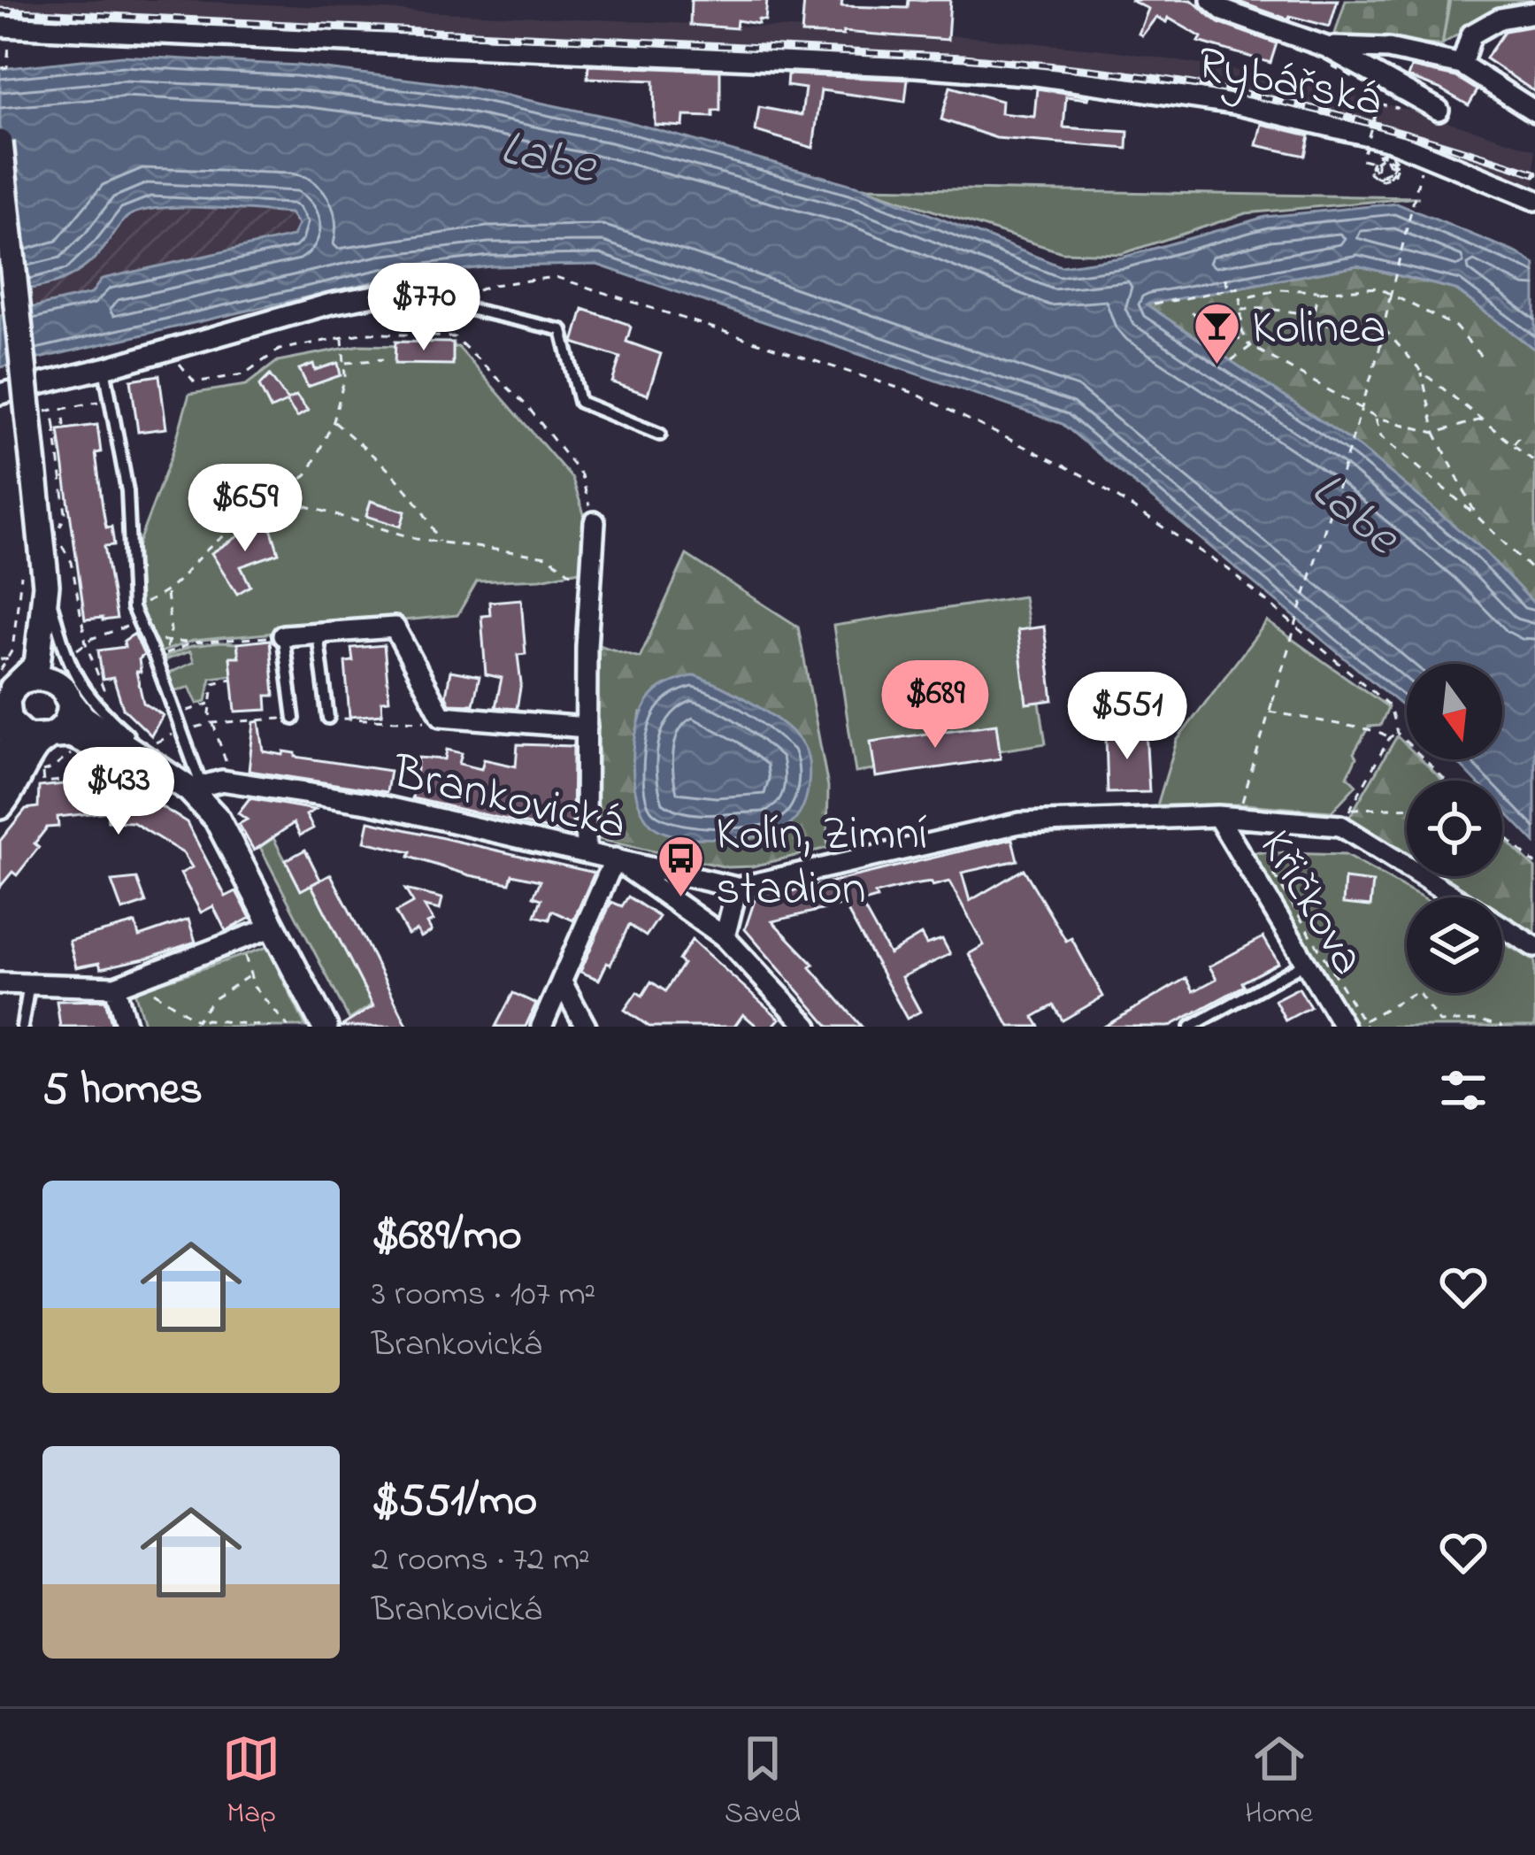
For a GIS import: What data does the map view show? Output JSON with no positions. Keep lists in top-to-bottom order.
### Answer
{
  "streets": {
    "street": ["Rybářská", "Brankovická", "Křičkova"]
  },
  "crossings": [
    ["Brankovická", "Křičkova"]
  ],
  "water": ["Labe"],
  "places": {
    "bar": ["Kolinea"],
    "bus stop": ["Kolín, Zimní stadion"]
  },
  "north": "bottom",
  "page": {
    "price": [
      "$770",
      "$659",
      "$689",
      "$551",
      "$433"
    ],
    "heading": "5 homes",
    "list": [
      {
        "name": "$689/mo",
        "note": "3 rooms · 107 m² · Brankovická"
      },
      {
        "name": "$551/mo",
        "note": "2 rooms · 72 m² · Brankovická"
      }
    ],
    "tabs": ["Map", "Saved", "Home"]
  }
}
